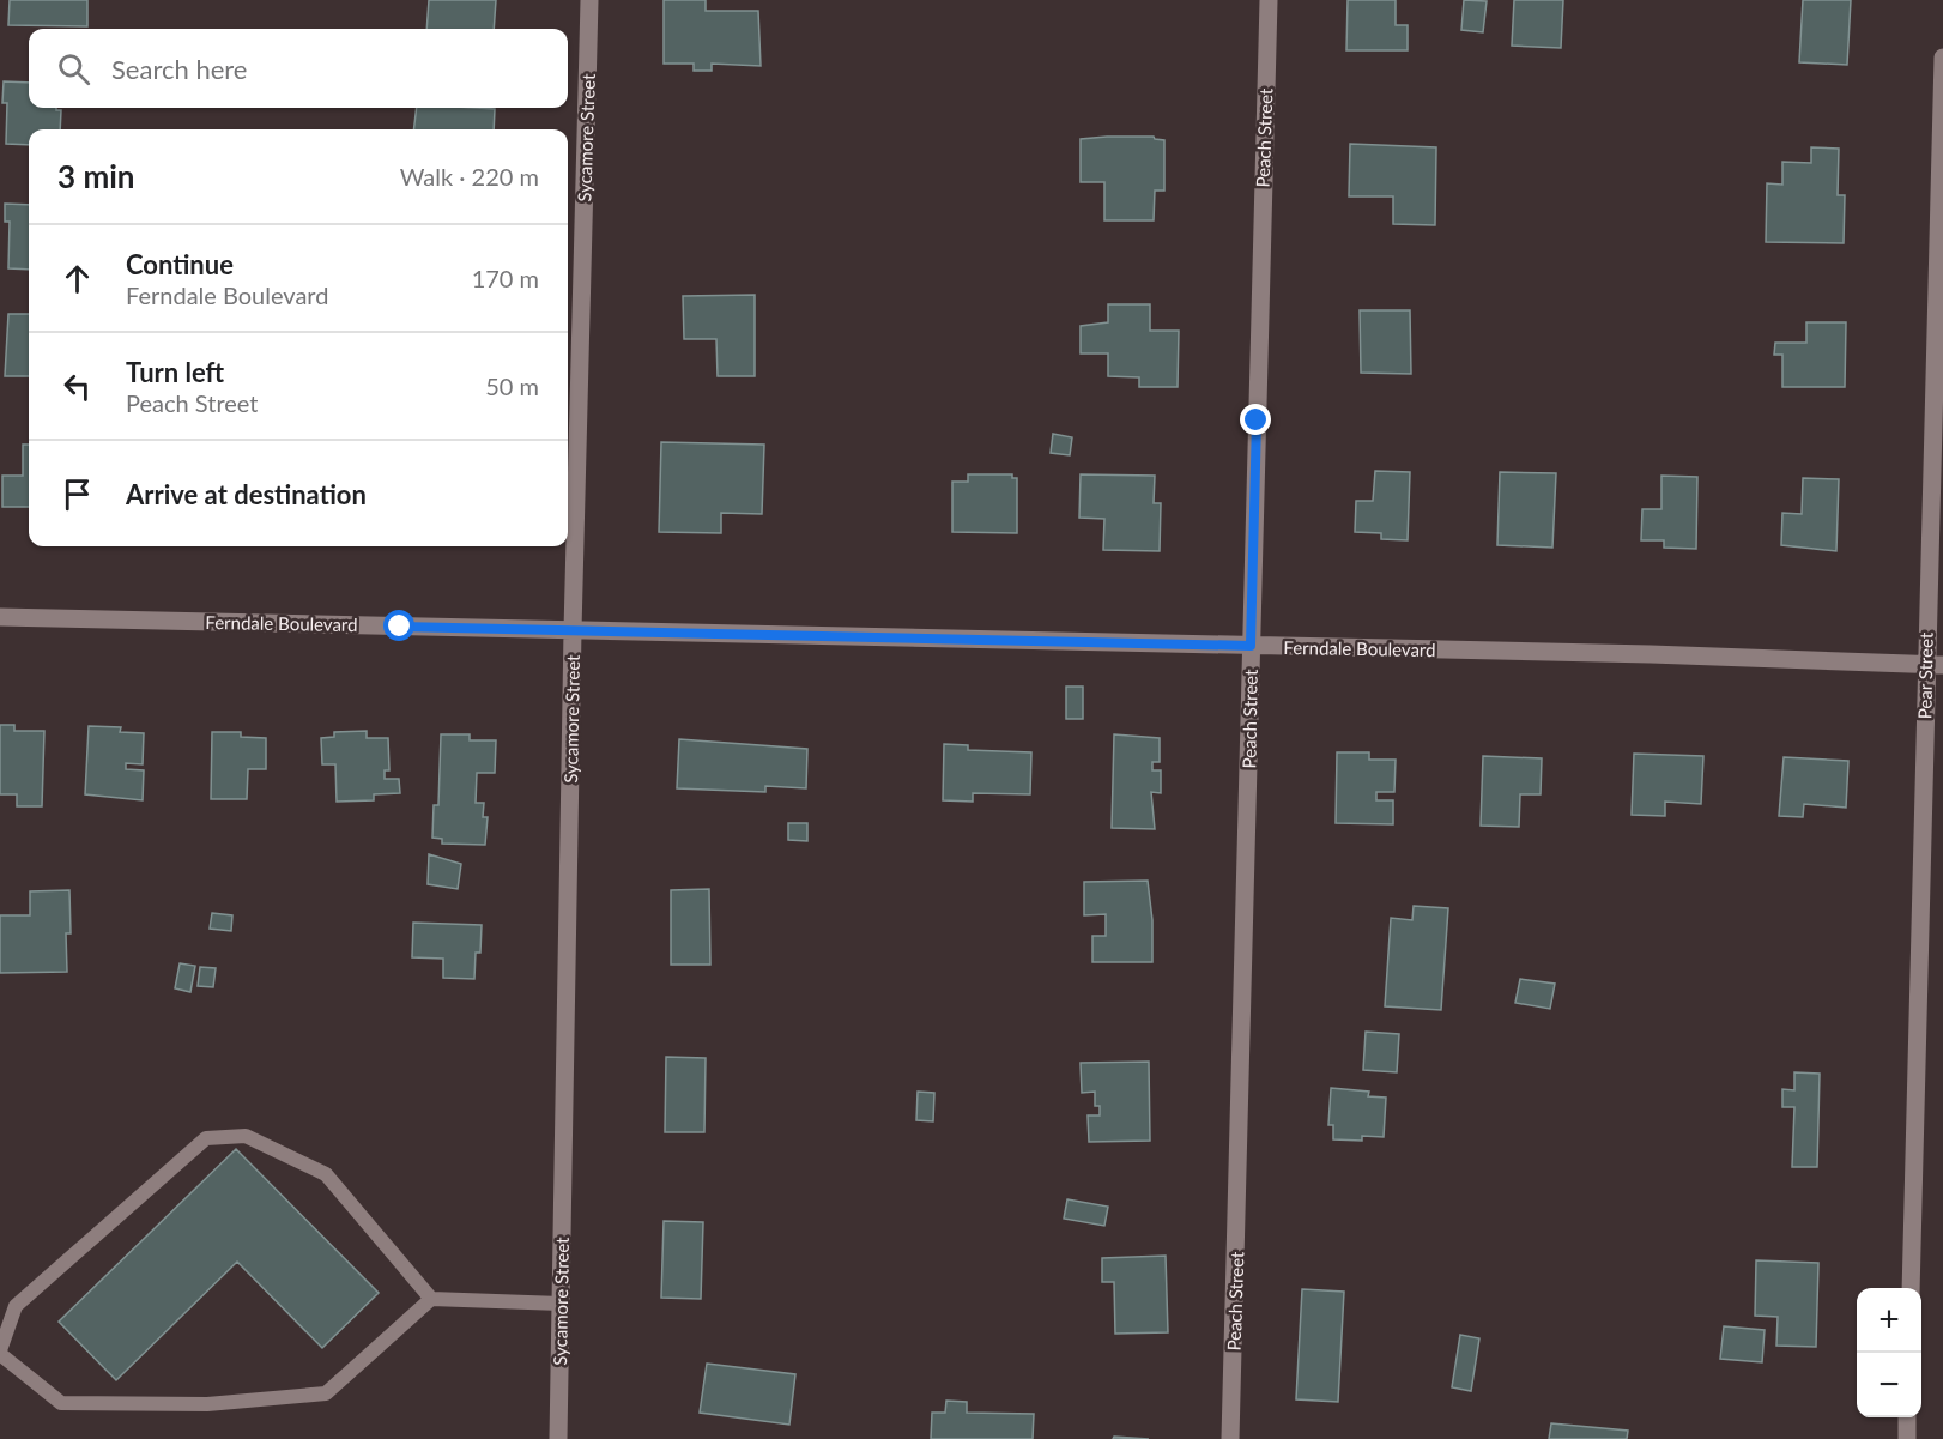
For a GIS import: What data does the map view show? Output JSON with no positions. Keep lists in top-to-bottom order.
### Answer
{
  "streets": {
    "street": [
      "Sycamore Street",
      "Peach Street",
      "Ferndale Boulevard",
      "Pear Street"
    ]
  },
  "crossings": [
    ["Sycamore Street", "Ferndale Boulevard"],
    ["Peach Street", "Ferndale Boulevard"],
    ["Ferndale Boulevard", "Pear Street"]
  ],
  "page": {
    "search": "Search here",
    "heading": ["3 min", "Walk · 220 m"],
    "list": [
      ["Continue", "Ferndale Boulevard", "170 m"],
      ["Turn left", "Peach Street", "50 m"],
      "Arrive at destination"
    ],
    "map_buttons": ["+", "−"]
  }
}
